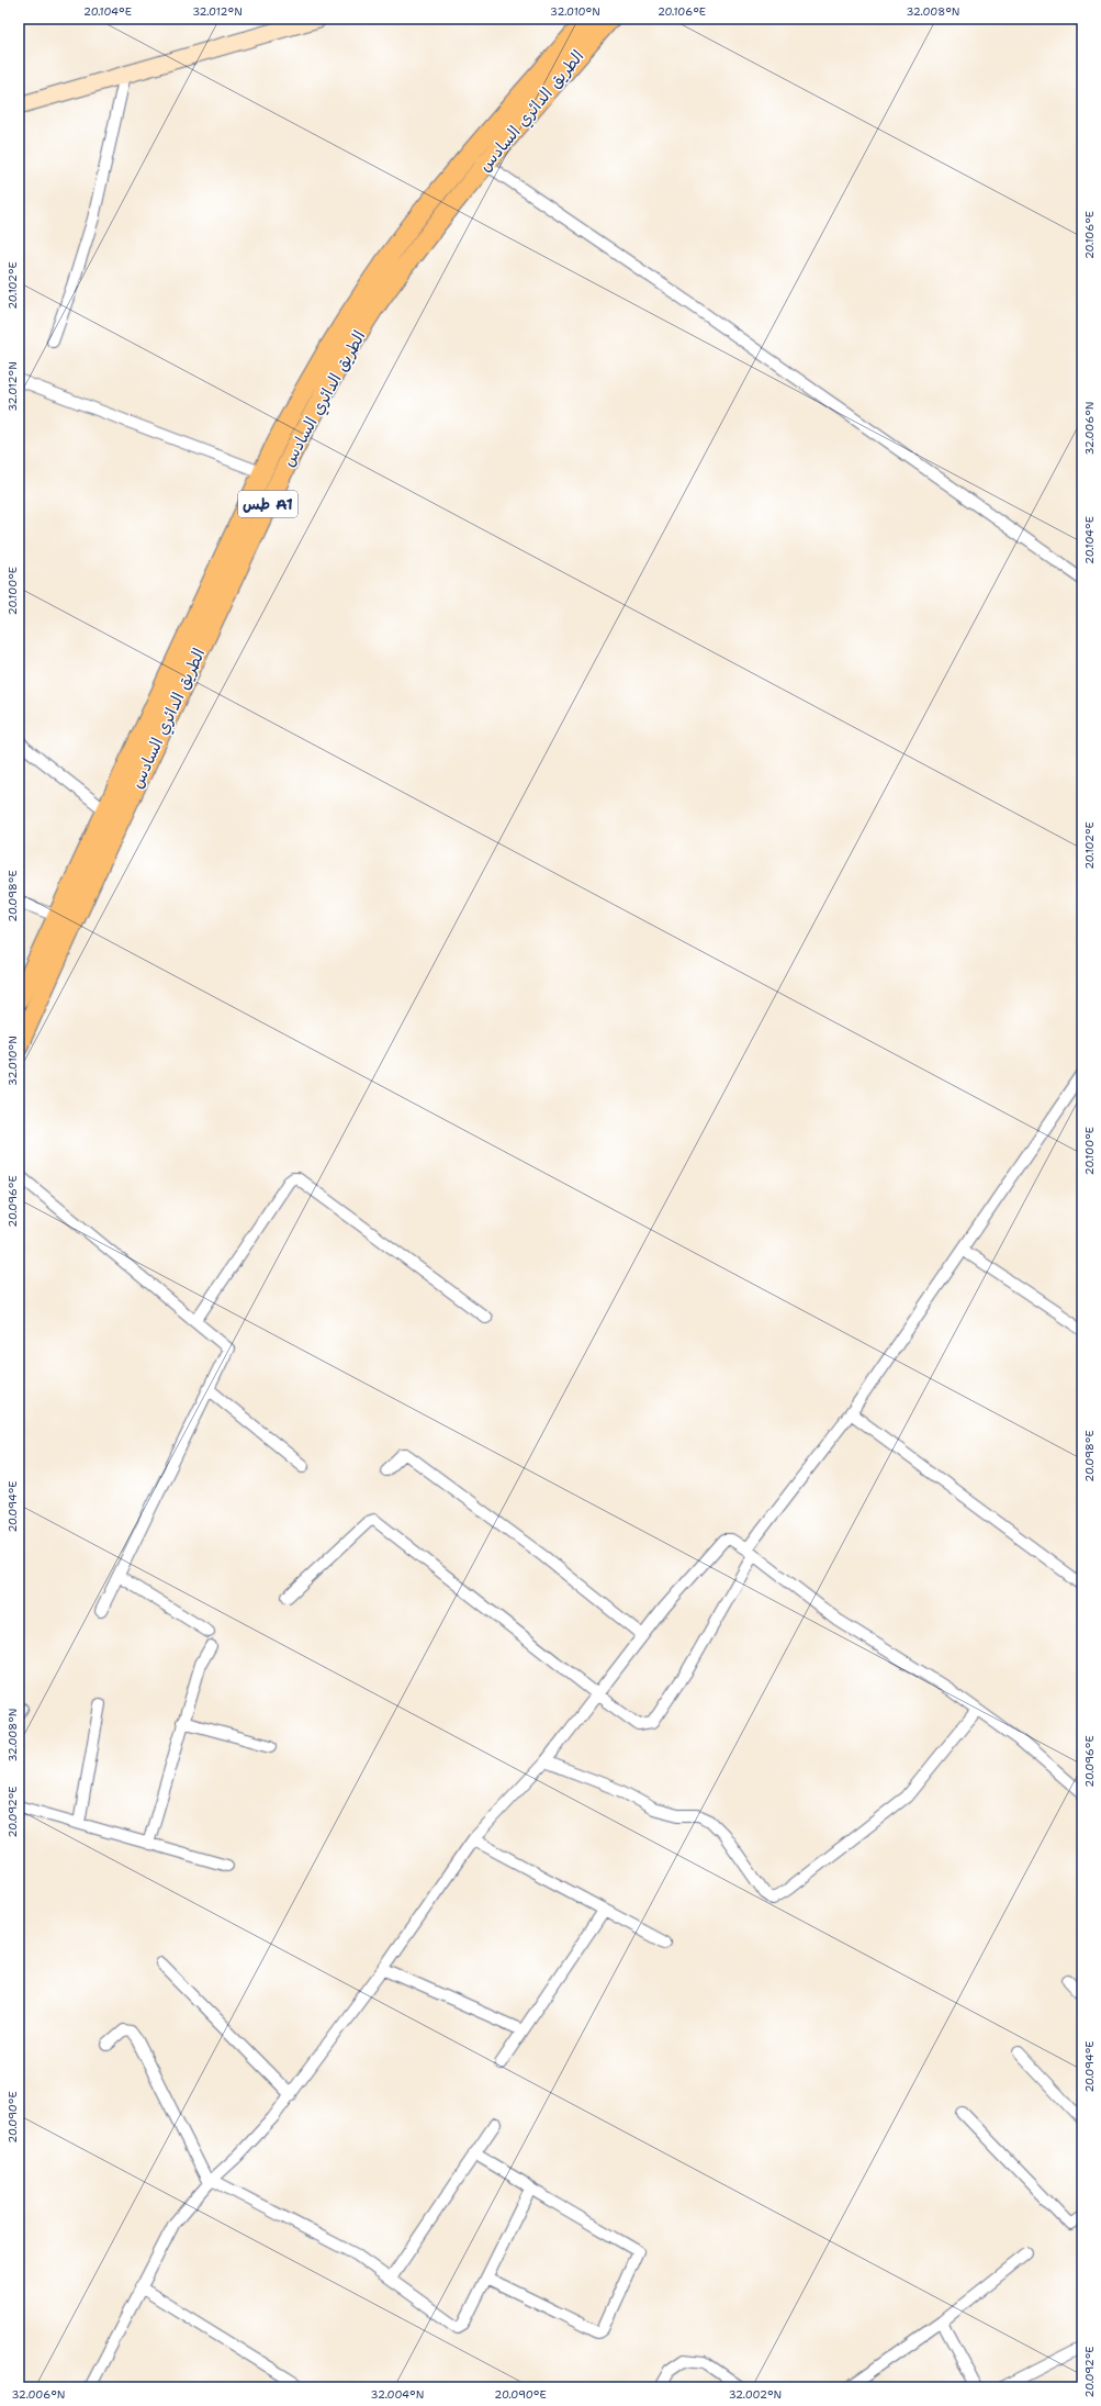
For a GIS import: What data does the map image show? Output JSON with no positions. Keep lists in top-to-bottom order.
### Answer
{
  "streets": {
    "highway": ["الطريق الدائري السادس", "طس A1"]
  },
  "coordinates": [
    "20.104°E",
    "32.012°N",
    "32.010°N",
    "20.106°E",
    "32.008°N",
    "20.102°E",
    "32.006°N",
    "20.100°E",
    "20.098°E",
    "20.096°E",
    "20.094°E",
    "20.092°E",
    "20.090°E",
    "32.004°N",
    "32.002°N"
  ]
}
